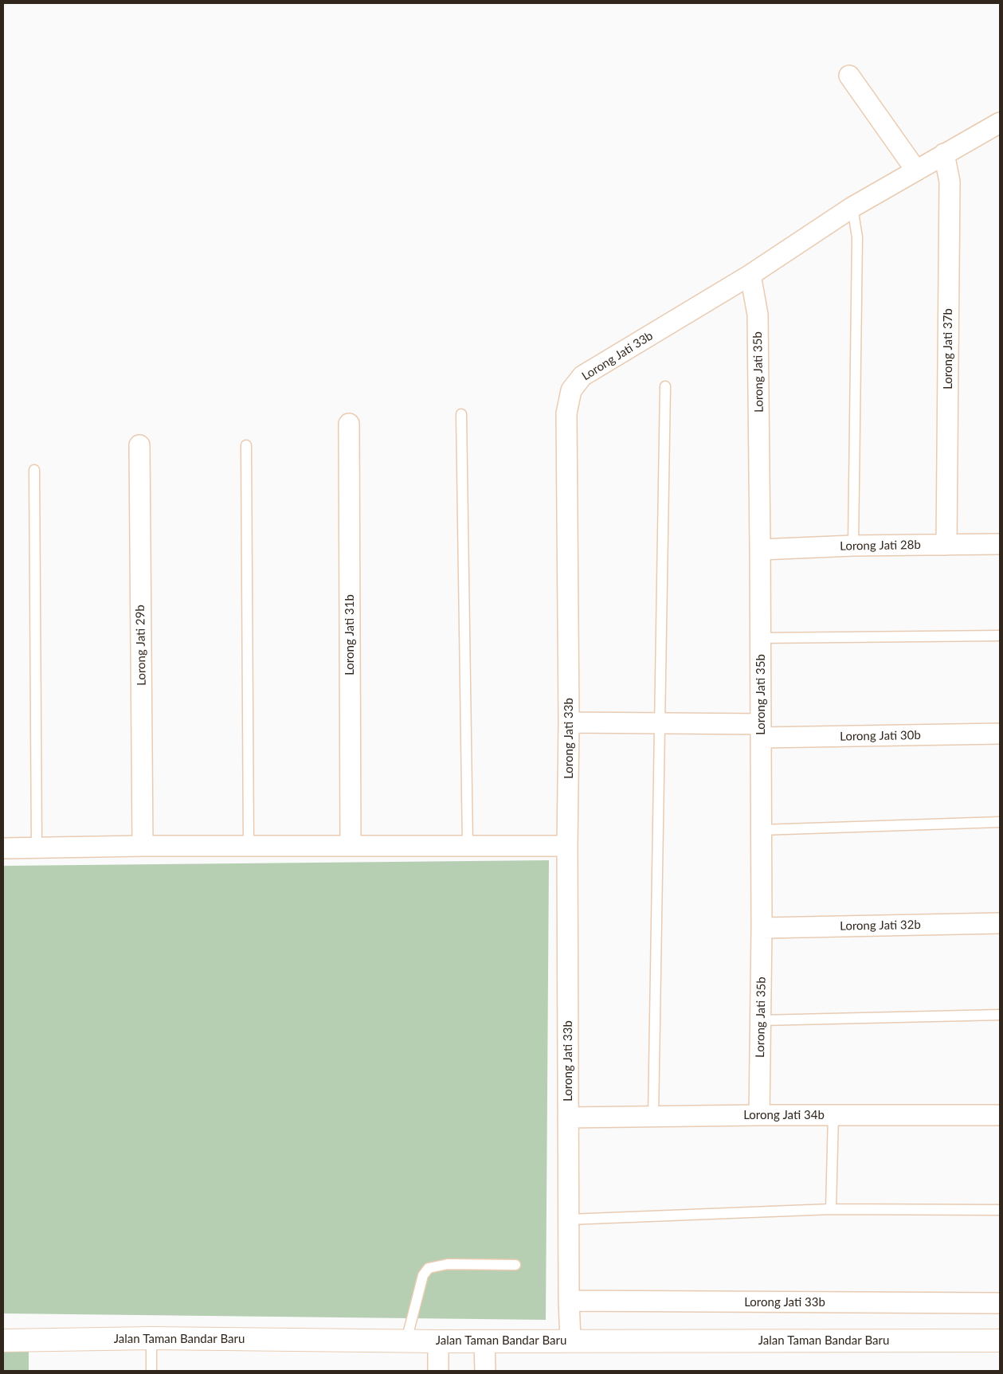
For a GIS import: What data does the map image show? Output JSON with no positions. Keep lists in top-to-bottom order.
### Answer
{
  "streets": {
    "street": [
      "Lorong Jati 37b",
      "Lorong Jati 33b",
      "Lorong Jati 35b",
      "Lorong Jati 28b",
      "Lorong Jati 31b",
      "Lorong Jati 29b",
      "Lorong Jati 30b",
      "Lorong Jati 32b",
      "Lorong Jati 34b",
      "Jalan Taman Bandar Baru"
    ]
  },
  "crossings": [
    ["Lorong Jati 37b", "Lorong Jati 33b"],
    ["Lorong Jati 37b", "Lorong Jati 28b"],
    ["Lorong Jati 33b", "Lorong Jati 35b"],
    ["Lorong Jati 33b", "Lorong Jati 30b"],
    ["Lorong Jati 33b", "Lorong Jati 34b"],
    ["Lorong Jati 33b", "Jalan Taman Bandar Baru"],
    ["Lorong Jati 35b", "Lorong Jati 28b"],
    ["Lorong Jati 35b", "Lorong Jati 30b"],
    ["Lorong Jati 35b", "Lorong Jati 32b"],
    ["Lorong Jati 35b", "Lorong Jati 34b"]
  ]
}
